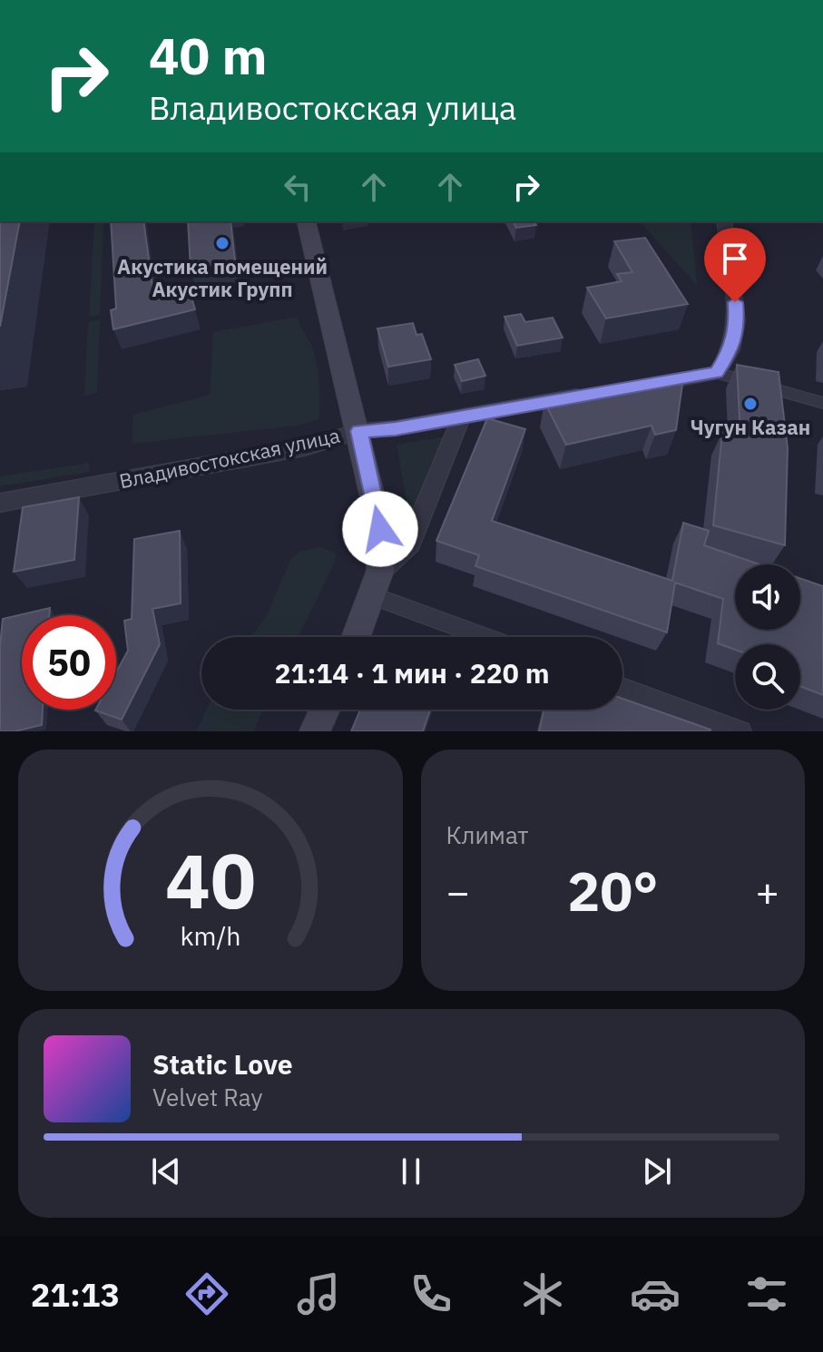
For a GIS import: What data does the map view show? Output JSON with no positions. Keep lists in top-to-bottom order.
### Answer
{
  "streets": {
    "street": ["Владивостокская улица"]
  },
  "places": ["Акустика помещений Акустик Групп", "Чугун Казан"],
  "page": {
    "turn": ["40 m", "Владивостокская улица"],
    "limit": "50",
    "trip": "21:14 · 1 мин · 220 m",
    "tile": "Климат",
    "heat": ["−", "20°", "+"],
    "song": ["Static Love", "Velvet Ray"],
    "tabs": "21:13",
    "gauge": ["40", "km/h"]
  }
}
